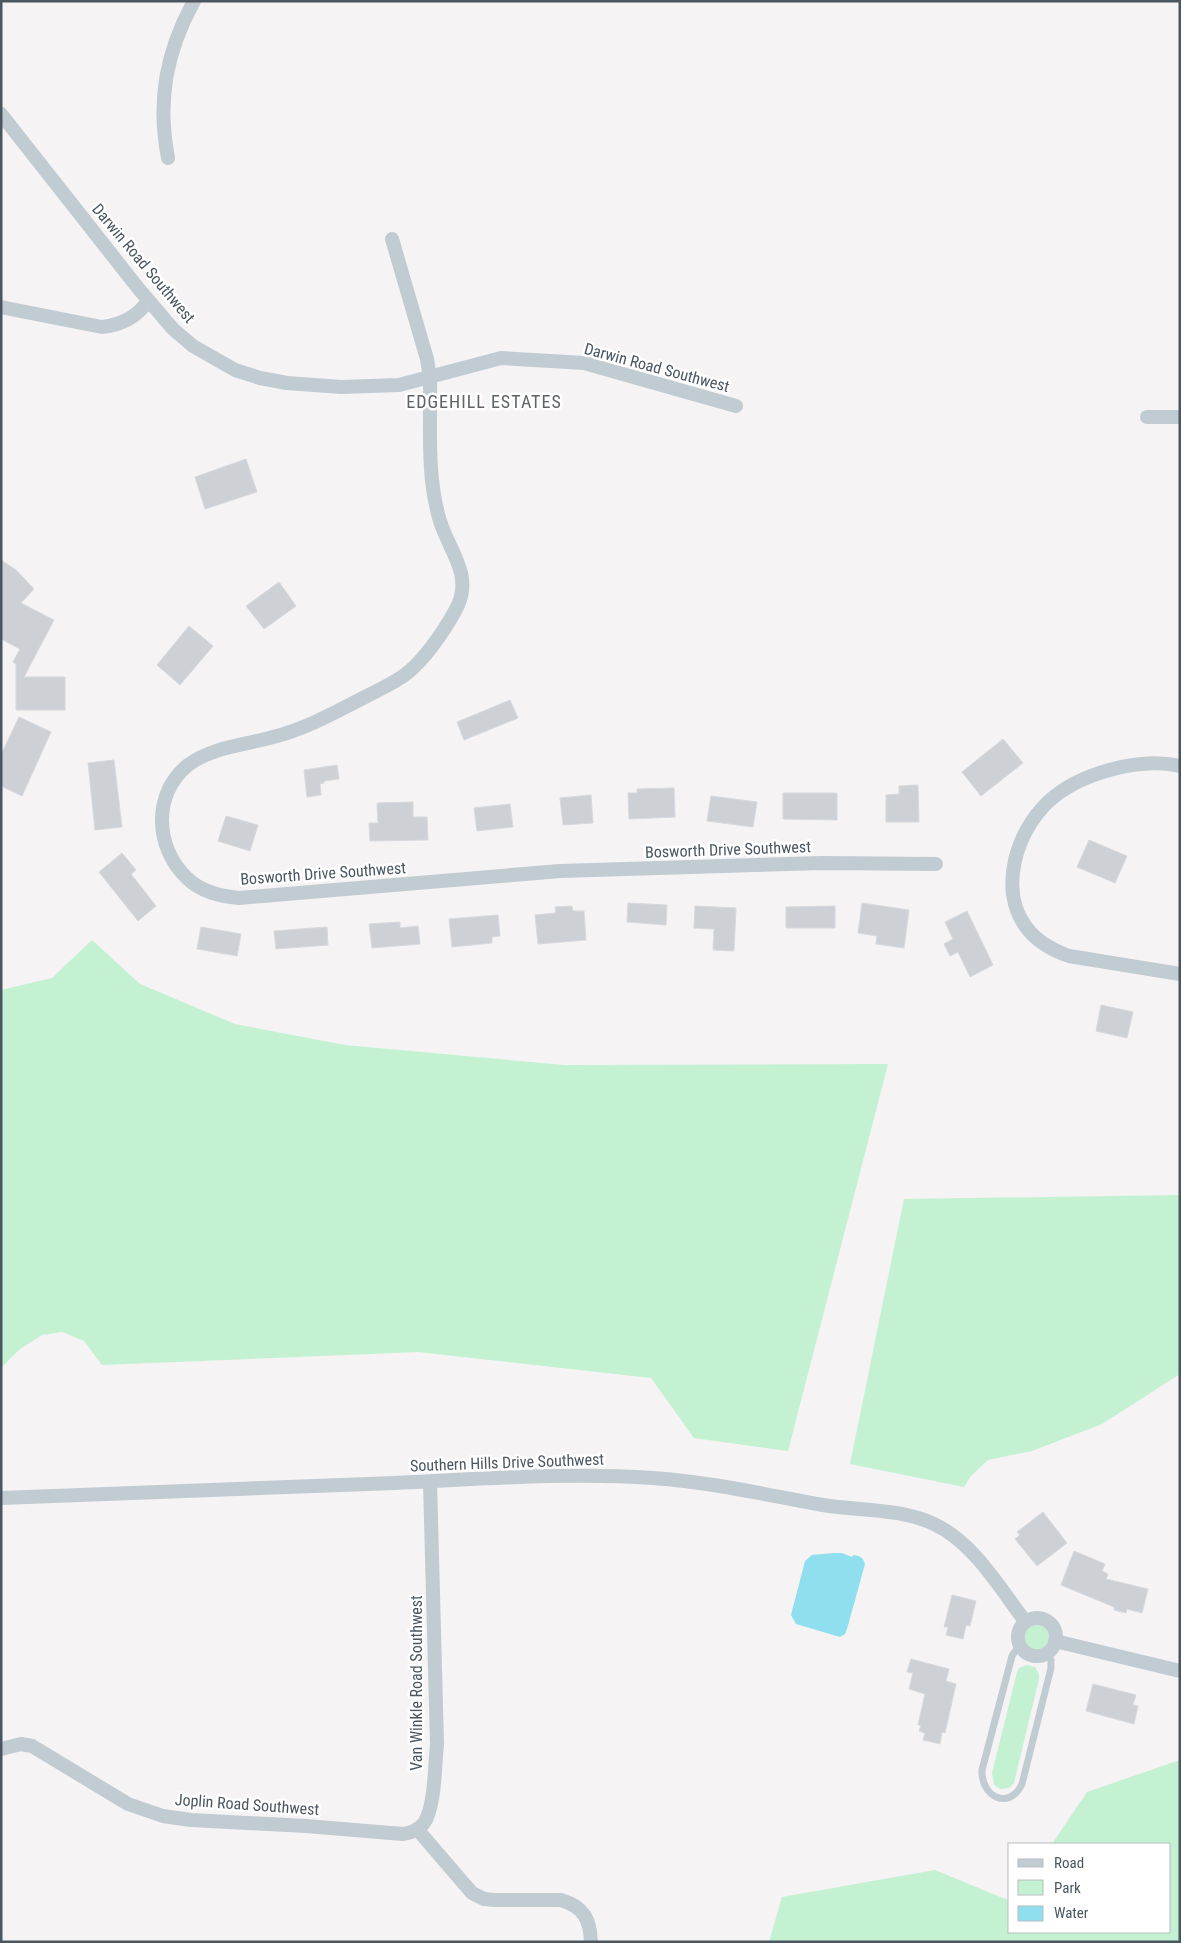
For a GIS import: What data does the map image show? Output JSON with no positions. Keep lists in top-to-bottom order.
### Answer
{
  "streets": {
    "street": [
      "Darwin Road Southwest",
      "Bosworth Drive Southwest",
      "Southern Hills Drive Southwest",
      "Van Winkle Road Southwest",
      "Joplin Road Southwest"
    ]
  },
  "crossings": [
    ["Darwin Road Southwest", "Bosworth Drive Southwest"],
    ["Southern Hills Drive Southwest", "Van Winkle Road Southwest"],
    ["Van Winkle Road Southwest", "Joplin Road Southwest"]
  ],
  "districts": ["EDGEHILL ESTATES"],
  "legend": ["Road", "Park", "Water"]
}
